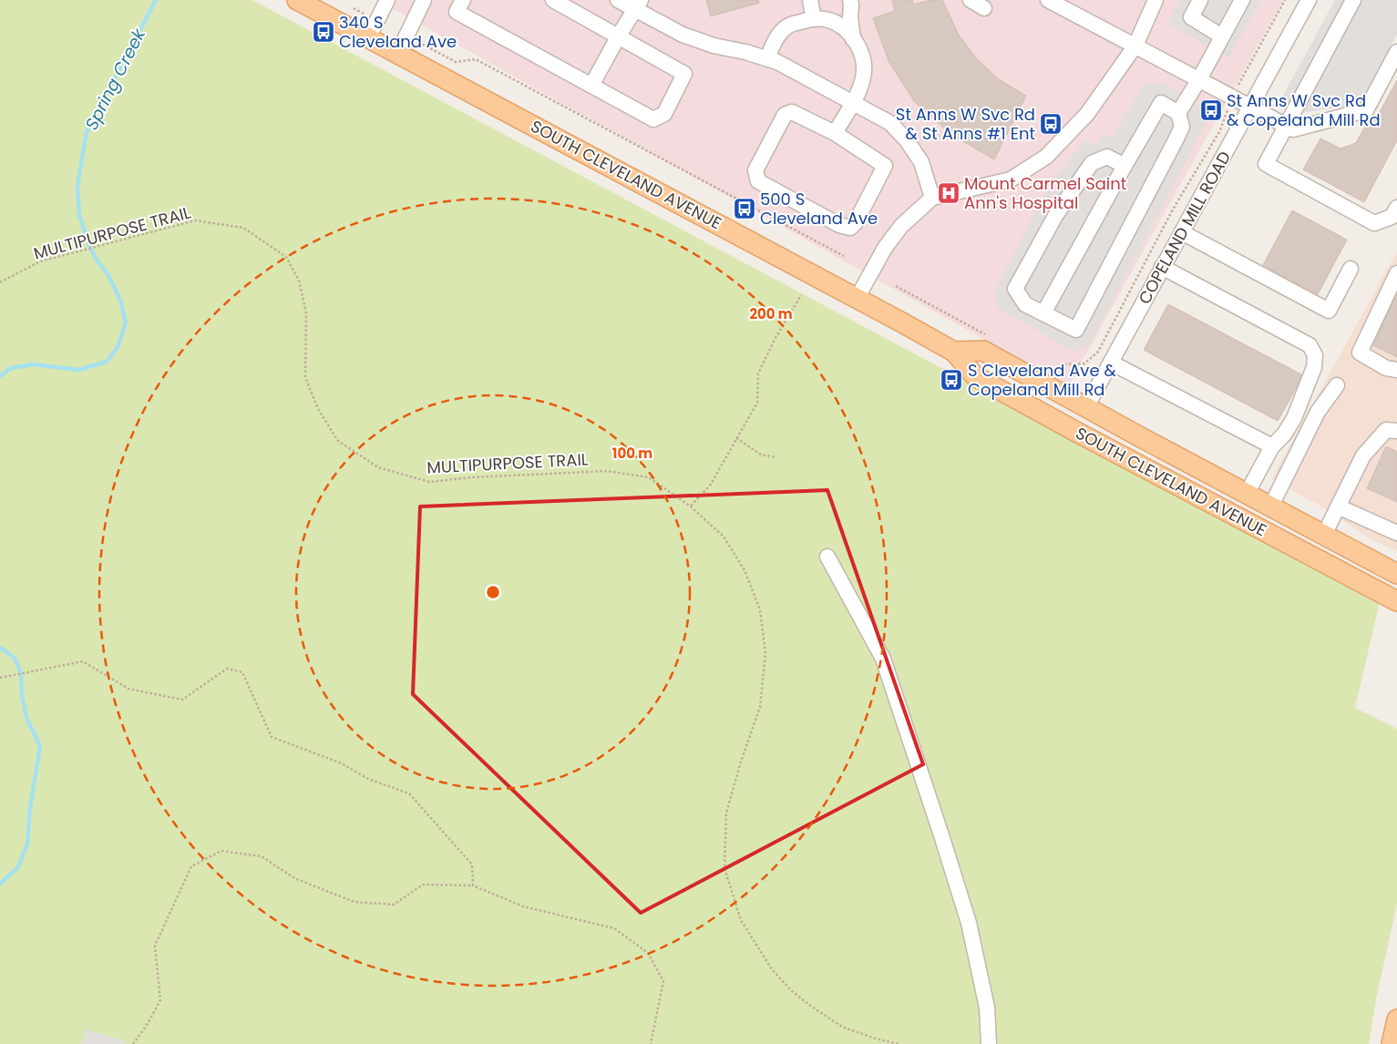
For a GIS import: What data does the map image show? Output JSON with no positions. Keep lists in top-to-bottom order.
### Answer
{
  "streets": {
    "main road": ["SOUTH CLEVELAND AVENUE"],
    "street": ["COPELAND MILL ROAD"],
    "path": ["MULTIPURPOSE TRAIL"]
  },
  "crossings": [
    ["SOUTH CLEVELAND AVENUE", "COPELAND MILL ROAD"]
  ],
  "water": ["Spring Creek"],
  "places": {
    "bus stop": [
      "340 S Cleveland Ave",
      "St Anns W Svc Rd & Copeland Mill Rd",
      "St Anns W Svc Rd & St Anns #1 Ent",
      "500 S Cleveland Ave",
      "S Cleveland Ave & Copeland Mill Rd"
    ],
    "hospital": ["Mount Carmel Saint Ann's Hospital"]
  },
  "rings": ["200 m", "100 m"]
}
